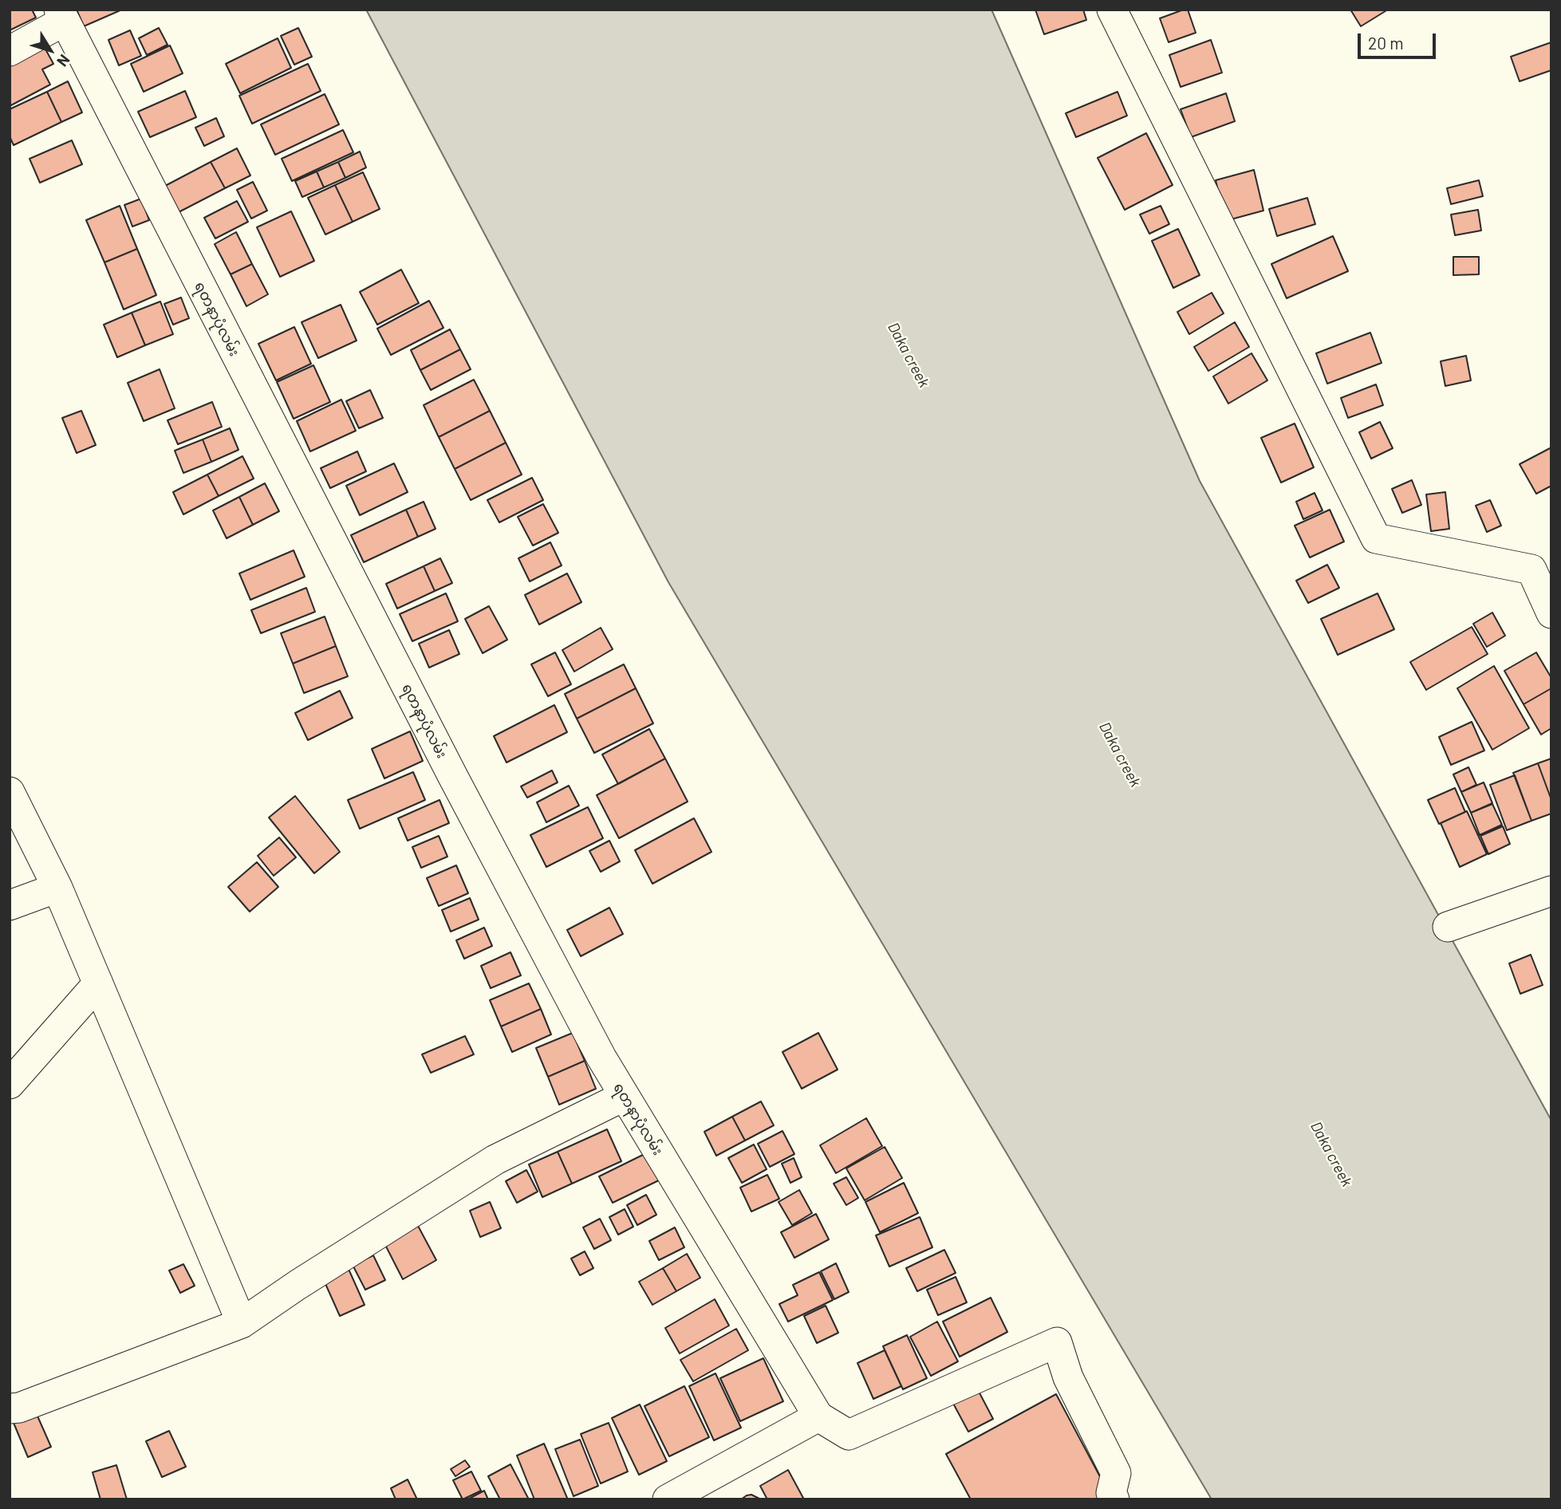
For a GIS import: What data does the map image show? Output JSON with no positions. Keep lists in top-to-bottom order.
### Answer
{
  "streets": {
    "street": ["ရတနာပုံလမ်း"]
  },
  "water": ["Daka creek"],
  "scale_bar": "20 m",
  "north": "bottom right"
}
